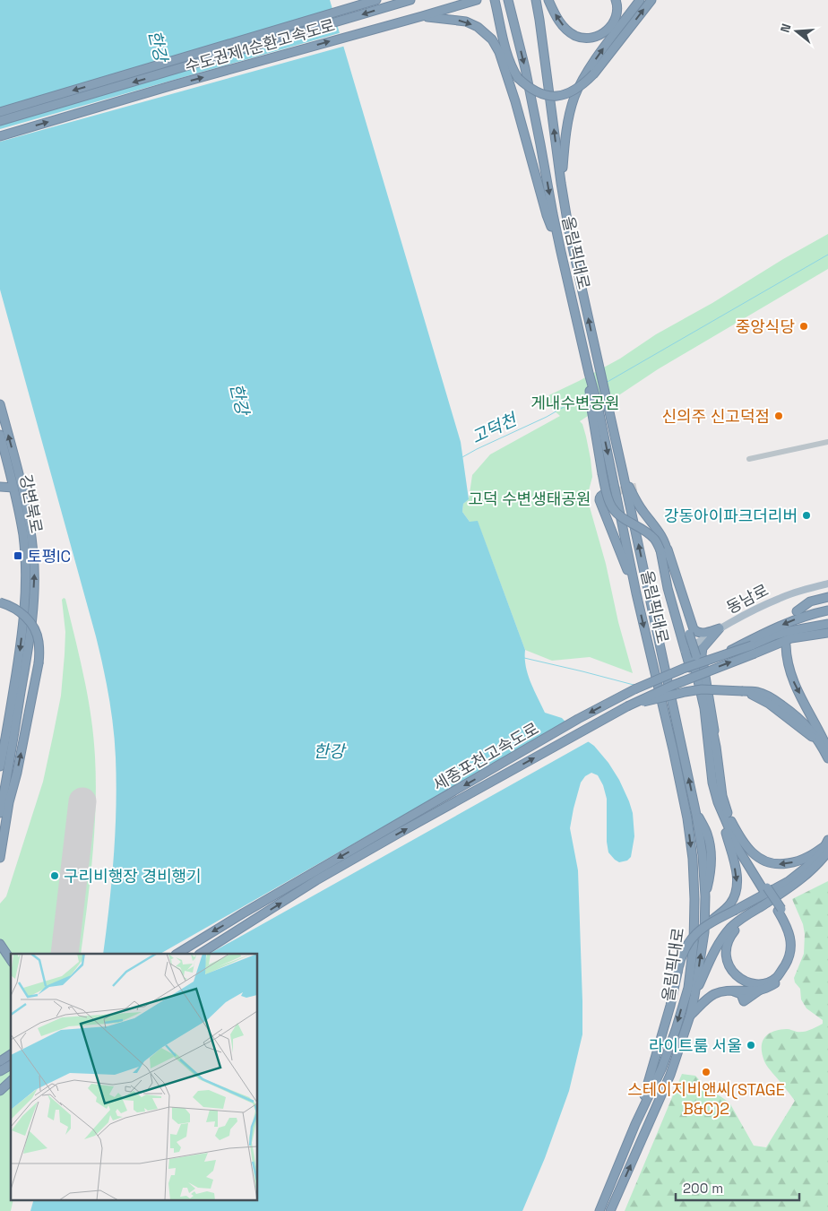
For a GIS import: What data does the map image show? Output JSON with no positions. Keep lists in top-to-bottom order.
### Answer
{
  "streets": {
    "highway": [
      "수도권제1순환고속도로",
      "올림픽대로",
      "강변북로",
      "세종포천고속도로"
    ],
    "main road": ["동남로"]
  },
  "water": ["한강", "고덕천"],
  "parks": ["게내수변공원", "고덕 수변생태공원"],
  "places": {
    "other": [
      "중앙식당",
      "신의주 신고덕점",
      "강동아이파크더리버",
      "구리비행장 경비행기",
      "라이트룸 서울",
      "스테이지비앤씨(STAGE B&C)2"
    ],
    "transit": ["토평IC"]
  },
  "scale_bar": "200 m",
  "north": "left"
}
